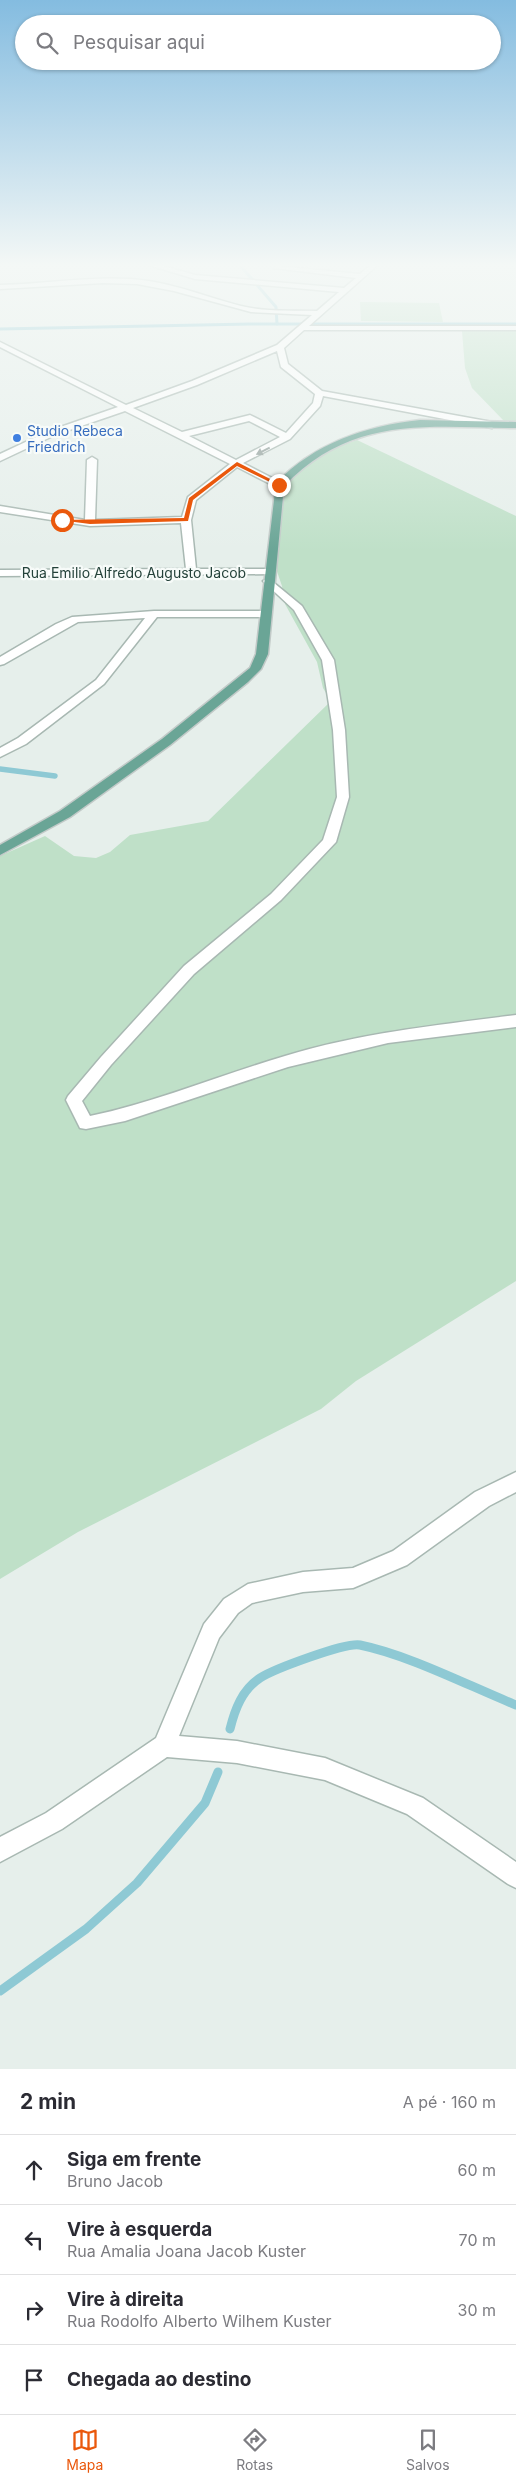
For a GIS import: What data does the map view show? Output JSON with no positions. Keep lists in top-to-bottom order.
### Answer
{
  "streets": {
    "street": ["Rua Emilio Alfredo Augusto Jacob"]
  },
  "places": ["Studio Rebeca Friedrich"],
  "page": {
    "search": "Pesquisar aqui",
    "heading": ["2 min", "A pé · 160 m"],
    "list": [
      ["Siga em frente", "Bruno Jacob", "60 m"],
      ["Vire à esquerda", "Rua Amalia Joana Jacob Kuster", "70 m"],
      ["Vire à direita", "Rua Rodolfo Alberto Wilhem Kuster", "30 m"],
      "Chegada ao destino"
    ],
    "nav": ["Mapa", "Rotas", "Salvos"]
  }
}
